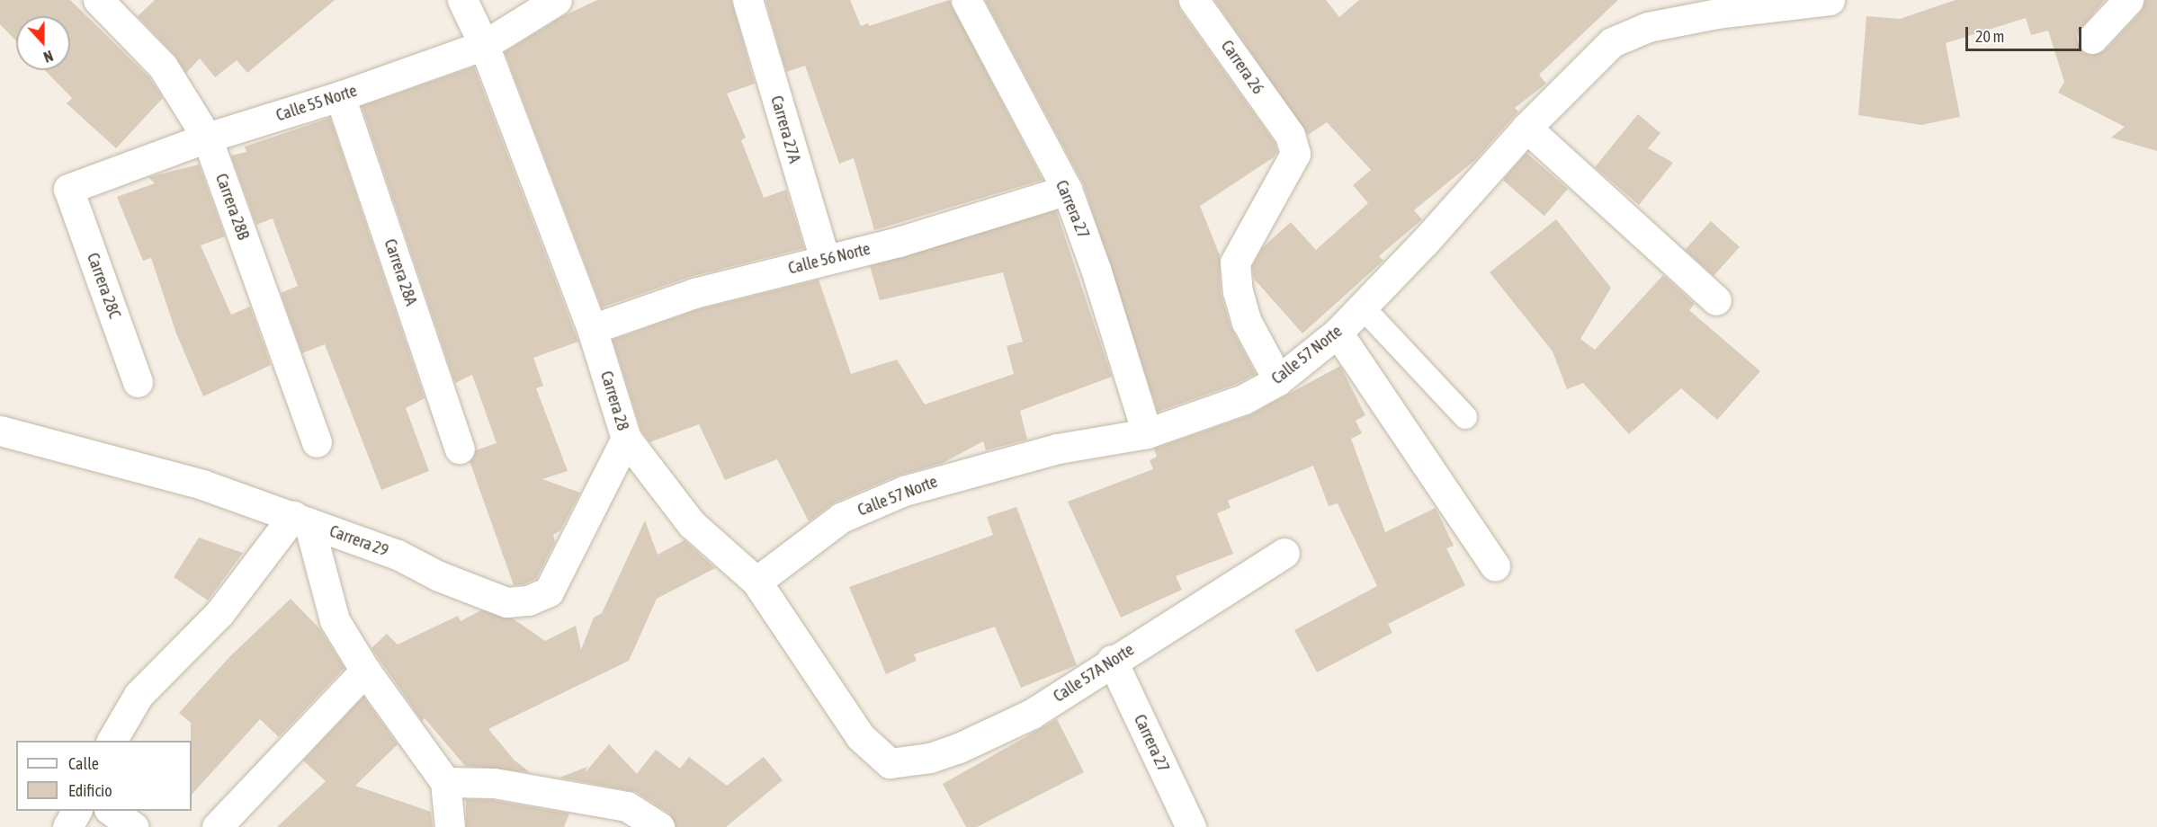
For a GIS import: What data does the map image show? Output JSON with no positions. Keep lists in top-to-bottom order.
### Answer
{
  "streets": {
    "street": [
      "Carrera 26",
      "Calle 55 Norte",
      "Carrera 27A",
      "Carrera 28B",
      "Carrera 27",
      "Calle 56 Norte",
      "Carrera 28A",
      "Carrera 28C",
      "Calle 57 Norte",
      "Carrera 28",
      "Carrera 29",
      "Calle 57A Norte"
    ]
  },
  "crossings": [
    ["Carrera 26", "Calle 57 Norte"],
    ["Calle 55 Norte", "Carrera 28B"],
    ["Calle 55 Norte", "Carrera 28A"],
    ["Calle 55 Norte", "Carrera 28C"],
    ["Calle 55 Norte", "Carrera 28"],
    ["Carrera 27A", "Calle 56 Norte"],
    ["Carrera 27", "Calle 56 Norte"],
    ["Carrera 27", "Calle 57 Norte"],
    ["Carrera 27", "Calle 57A Norte"],
    ["Calle 56 Norte", "Carrera 28"],
    ["Calle 57 Norte", "Carrera 28"],
    ["Carrera 28", "Carrera 29"],
    ["Carrera 28", "Calle 57A Norte"]
  ],
  "legend": ["Calle", "Edificio"],
  "scale_bar": "20 m",
  "north": "bottom"
}
